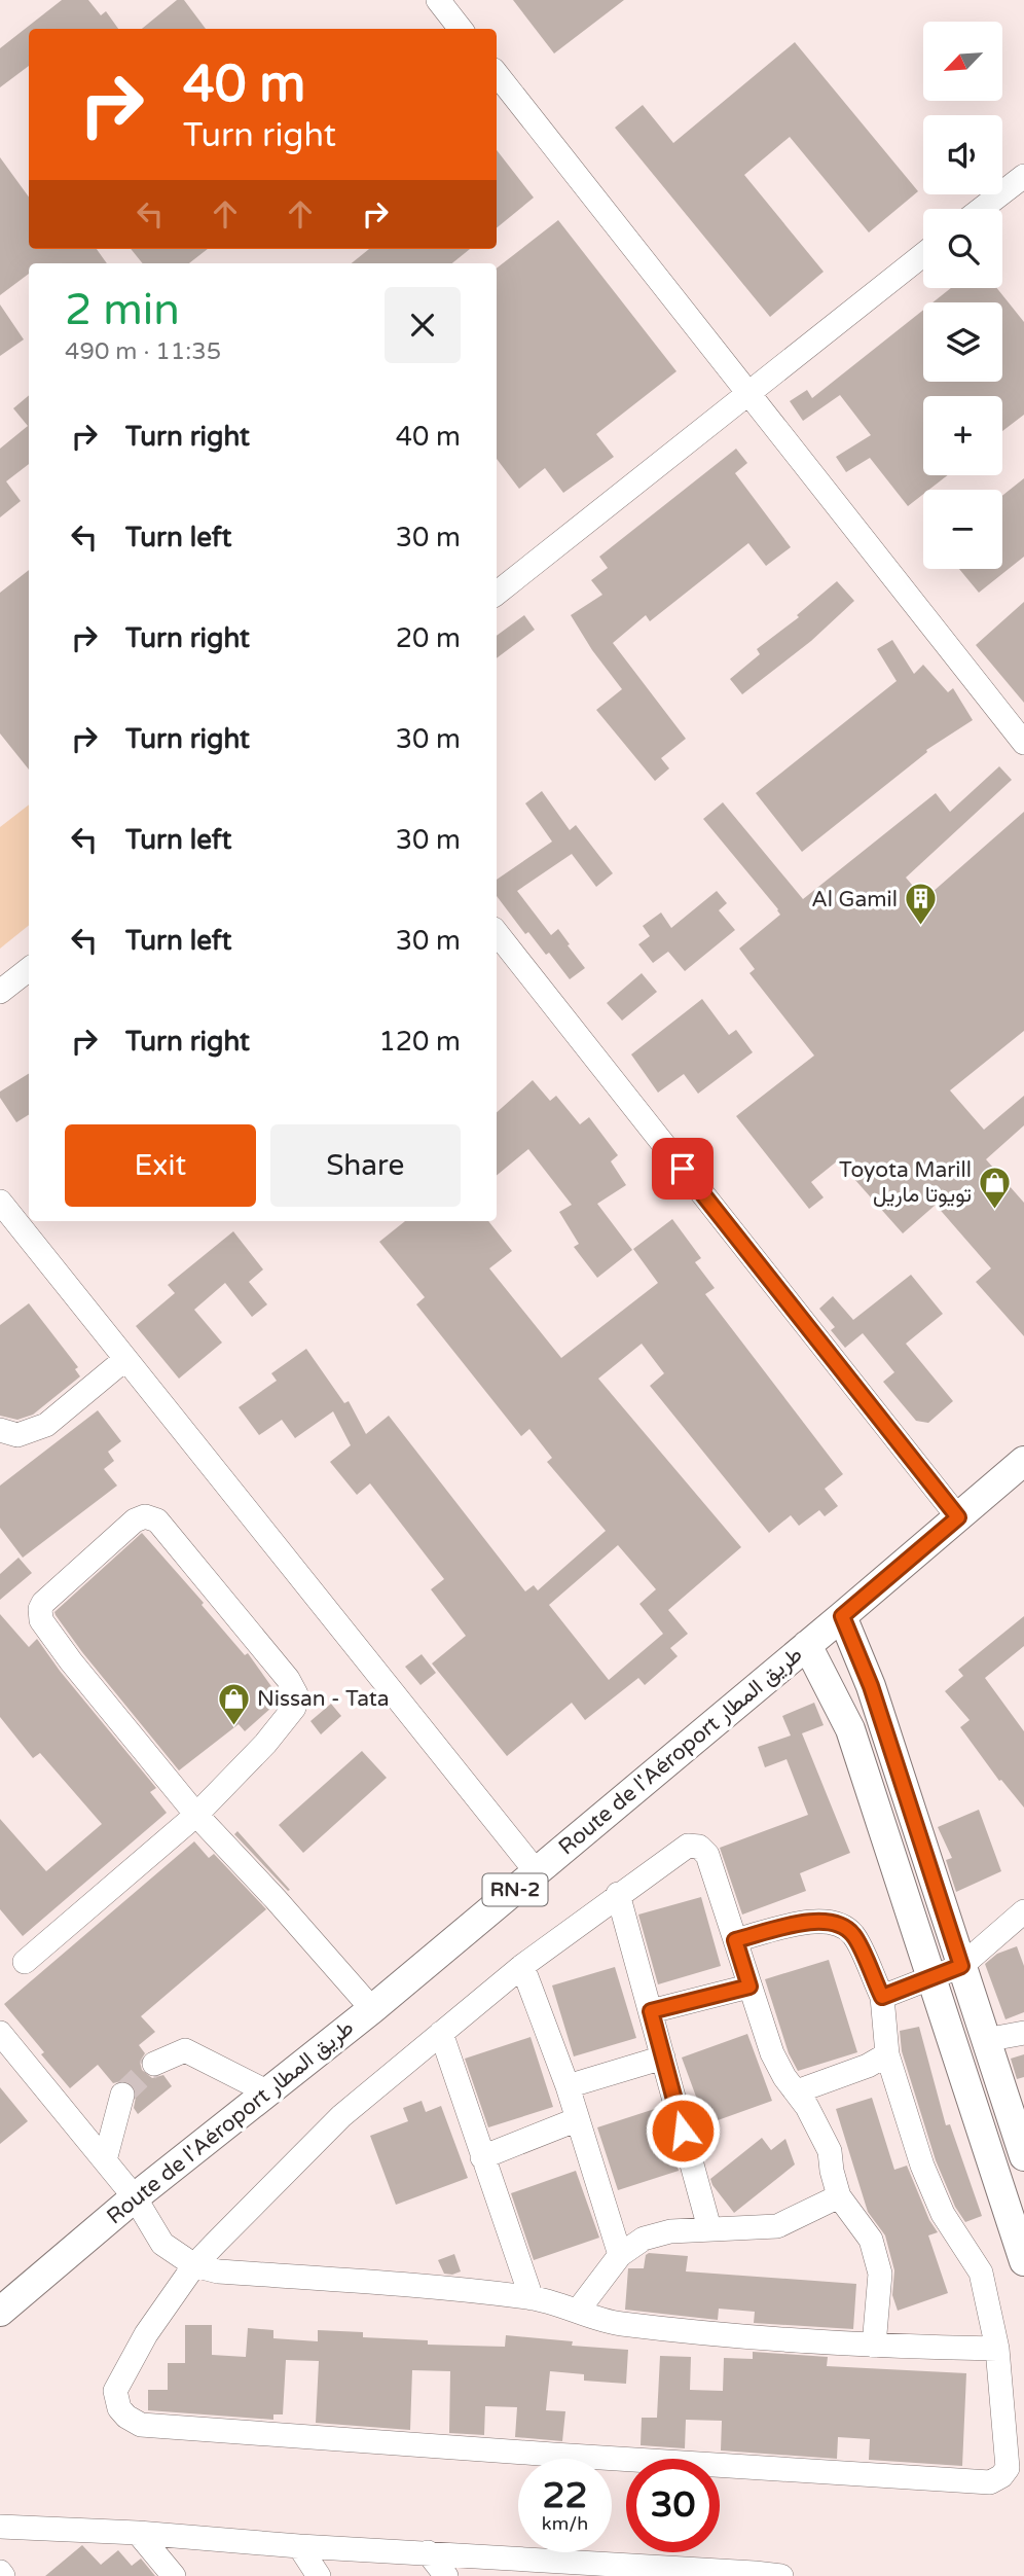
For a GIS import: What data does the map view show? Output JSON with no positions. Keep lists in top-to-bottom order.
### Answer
{
  "streets": {
    "main road": ["Route de l'Aéroport طريق المطار", "RN-2"]
  },
  "places": {
    "building": ["Al Gamil"],
    "shop": ["Toyota Marill تويوتا ماريل", "Nissan - Tata"]
  },
  "north": "bottom left",
  "page": {
    "map_buttons": ["+", "−"],
    "turn": ["40 m", "Turn right"],
    "heading": ["2 min", "490 m · 11:35"],
    "list": [
      {
        "name": "Turn right",
        "value": "40 m"
      },
      {
        "name": "Turn left",
        "value": "30 m"
      },
      {
        "name": "Turn right",
        "value": "20 m"
      },
      {
        "name": "Turn right",
        "value": "30 m"
      },
      {
        "name": "Turn left",
        "value": "30 m"
      },
      {
        "name": "Turn left",
        "value": "30 m"
      },
      {
        "name": "Turn right",
        "value": "120 m"
      }
    ],
    "buttons": ["Exit", "Share"],
    "speed": "22 km/h",
    "limit": "30"
  }
}
